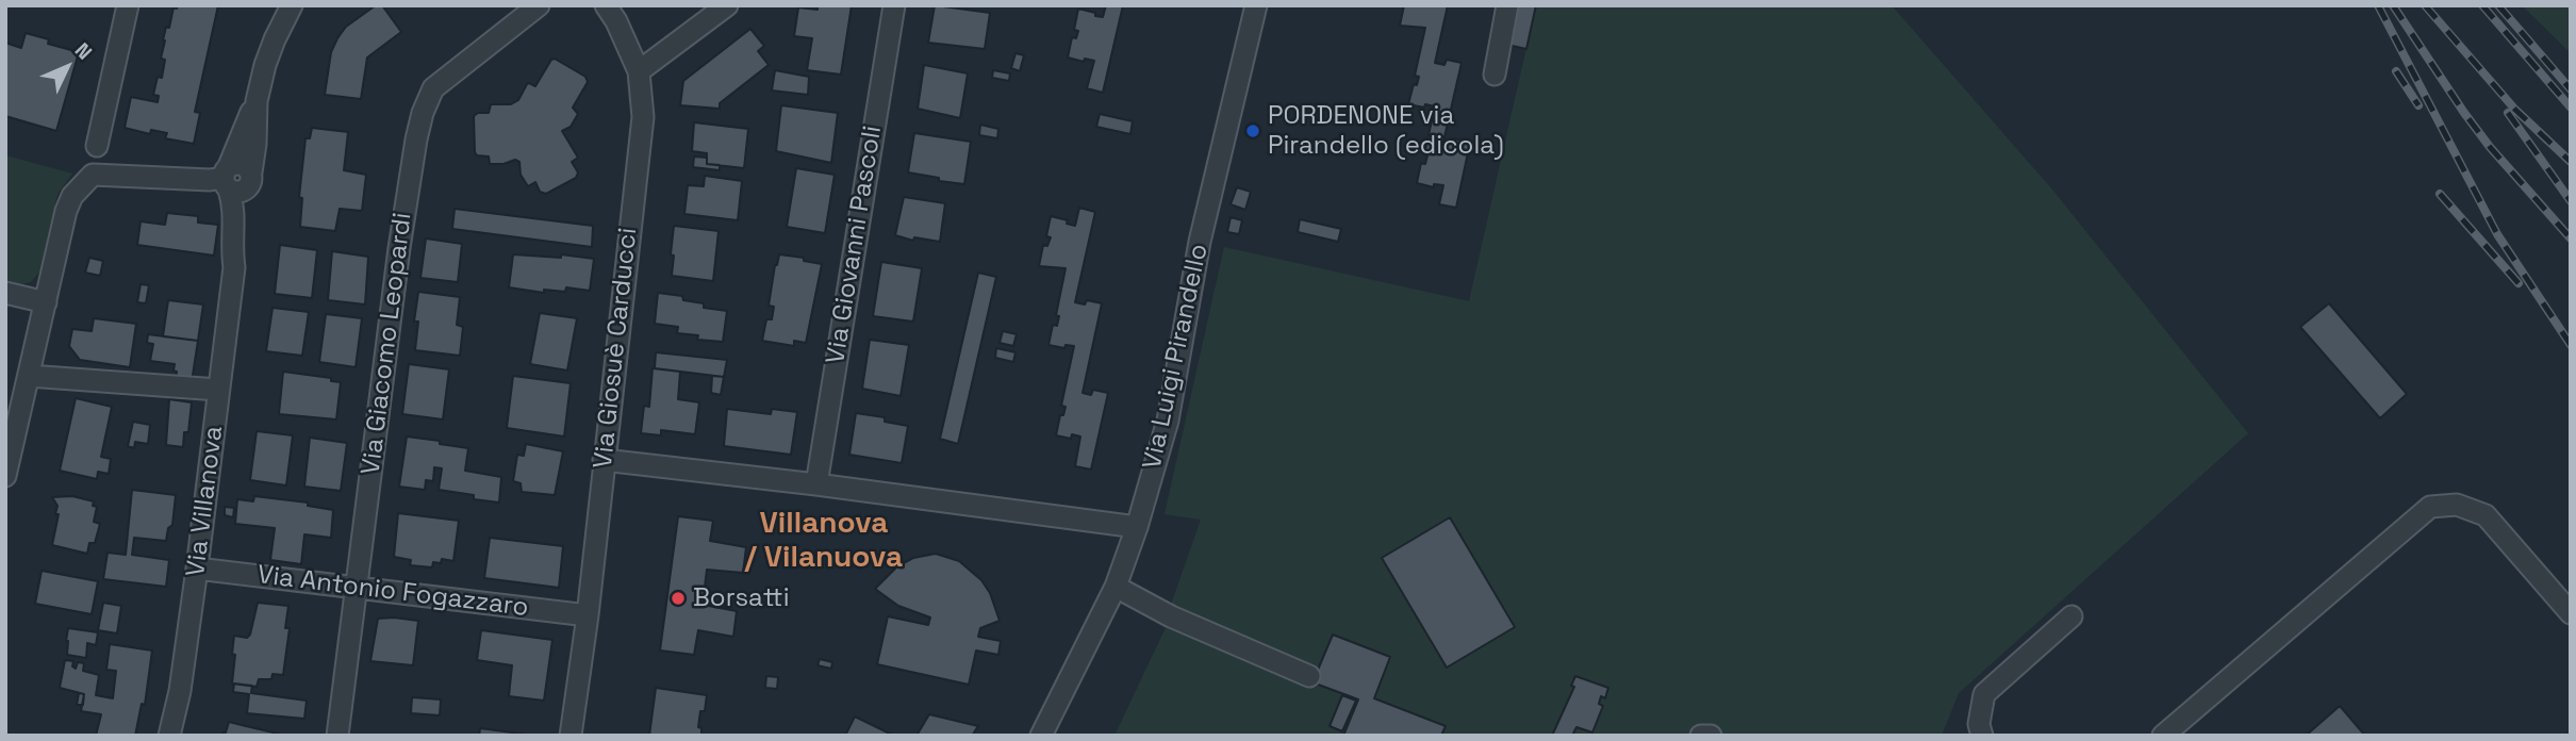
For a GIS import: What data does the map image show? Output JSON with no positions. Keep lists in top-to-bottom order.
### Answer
{
  "streets": {
    "street": [
      "Via Giovanni Pascoli",
      "Via Giacomo Leopardi",
      "Via Giosuè Carducci",
      "Via Luigi Pirandello",
      "Via Villanova",
      "Via Antonio Fogazzaro"
    ]
  },
  "crossings": [
    ["Via Giacomo Leopardi", "Via Antonio Fogazzaro"],
    ["Via Giosuè Carducci", "Via Antonio Fogazzaro"],
    ["Via Villanova", "Via Antonio Fogazzaro"]
  ],
  "districts": ["Villanova / Vilanuova"],
  "places": ["PORDENONE via Pirandello (edicola)", "Borsatti"],
  "north": "top right"
}
